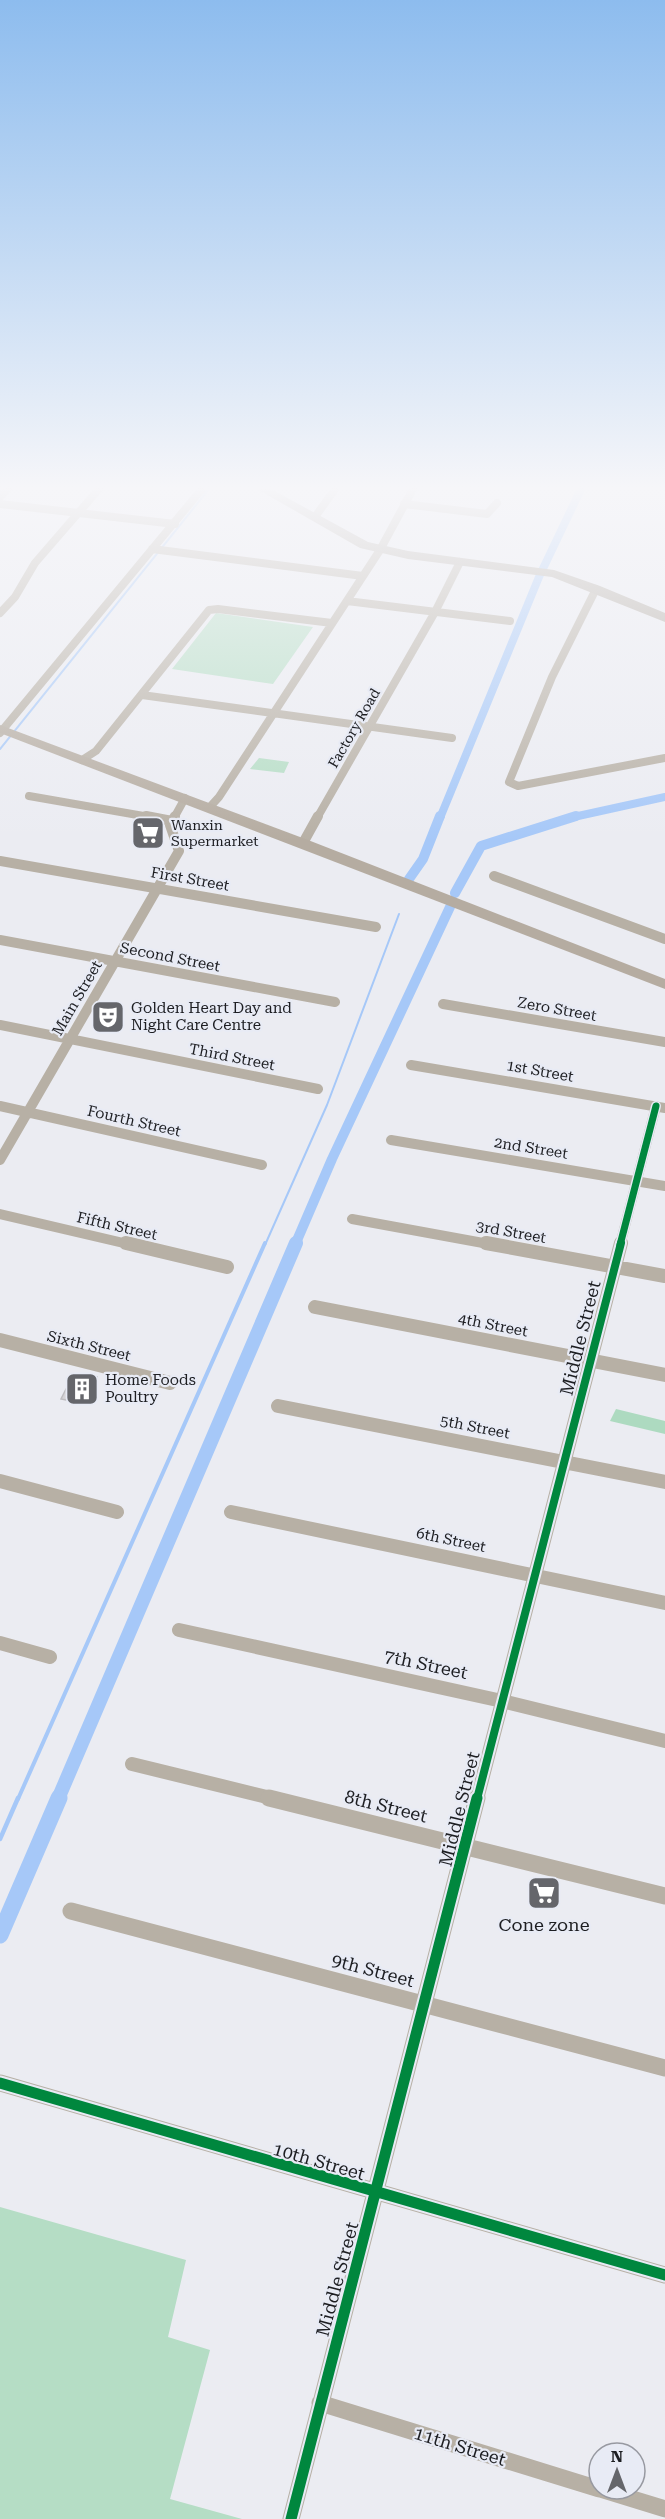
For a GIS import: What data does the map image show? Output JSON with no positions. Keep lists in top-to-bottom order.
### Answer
{
  "streets": {
    "street": [
      "Factory Road",
      "First Street",
      "Second Street",
      "Main Street",
      "Zero Street",
      "Third Street",
      "1st Street",
      "Fourth Street",
      "2nd Street",
      "Fifth Street",
      "3rd Street",
      "4th Street",
      "Middle Street",
      "Sixth Street",
      "5th Street",
      "6th Street",
      "7th Street",
      "8th Street",
      "9th Street",
      "10th Street",
      "11th Street"
    ]
  },
  "crossings": [
    ["First Street", "Main Street"],
    ["Second Street", "Main Street"],
    ["Main Street", "Third Street"],
    ["Main Street", "Fourth Street"],
    ["1st Street", "Middle Street"],
    ["2nd Street", "Middle Street"],
    ["3rd Street", "Middle Street"],
    ["4th Street", "Middle Street"],
    ["Middle Street", "5th Street"],
    ["Middle Street", "6th Street"],
    ["Middle Street", "7th Street"],
    ["Middle Street", "8th Street"],
    ["Middle Street", "9th Street"],
    ["Middle Street", "10th Street"],
    ["Middle Street", "11th Street"]
  ],
  "places": {
    "supermarket": ["Wanxin Supermarket", "Cone zone"],
    "theatre": ["Golden Heart Day and Night Care Centre"],
    "building": ["Home Foods Poultry"]
  },
  "north": "top"
}
